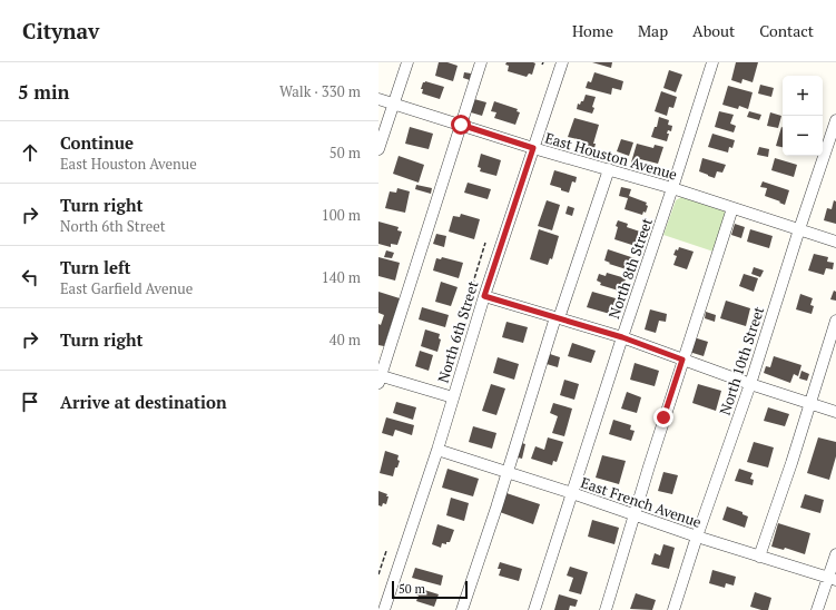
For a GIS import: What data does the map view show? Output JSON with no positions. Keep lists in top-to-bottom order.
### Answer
{
  "streets": {
    "street": [
      "East Houston Avenue",
      "North 8th Street",
      "North 6th Street",
      "North 10th Street",
      "East French Avenue"
    ]
  },
  "crossings": [
    ["East Houston Avenue", "North 8th Street"],
    ["East Houston Avenue", "North 6th Street"],
    ["East Houston Avenue", "North 10th Street"],
    ["North 8th Street", "East French Avenue"],
    ["North 6th Street", "East French Avenue"],
    ["North 10th Street", "East French Avenue"]
  ],
  "scale_bar": "50 m",
  "page": {
    "header": "Citynav",
    "nav": [
      "Home",
      "Map",
      "About",
      "Contact"
    ],
    "heading": ["5 min", "Walk · 330 m"],
    "map_buttons": ["+", "−"],
    "list": [
      ["Continue", "East Houston Avenue", "50 m"],
      ["Turn right", "North 6th Street", "100 m"],
      ["Turn left", "East Garfield Avenue", "140 m"],
      ["Turn right", "40 m"],
      "Arrive at destination"
    ],
    "scale": "50 m"
  }
}
